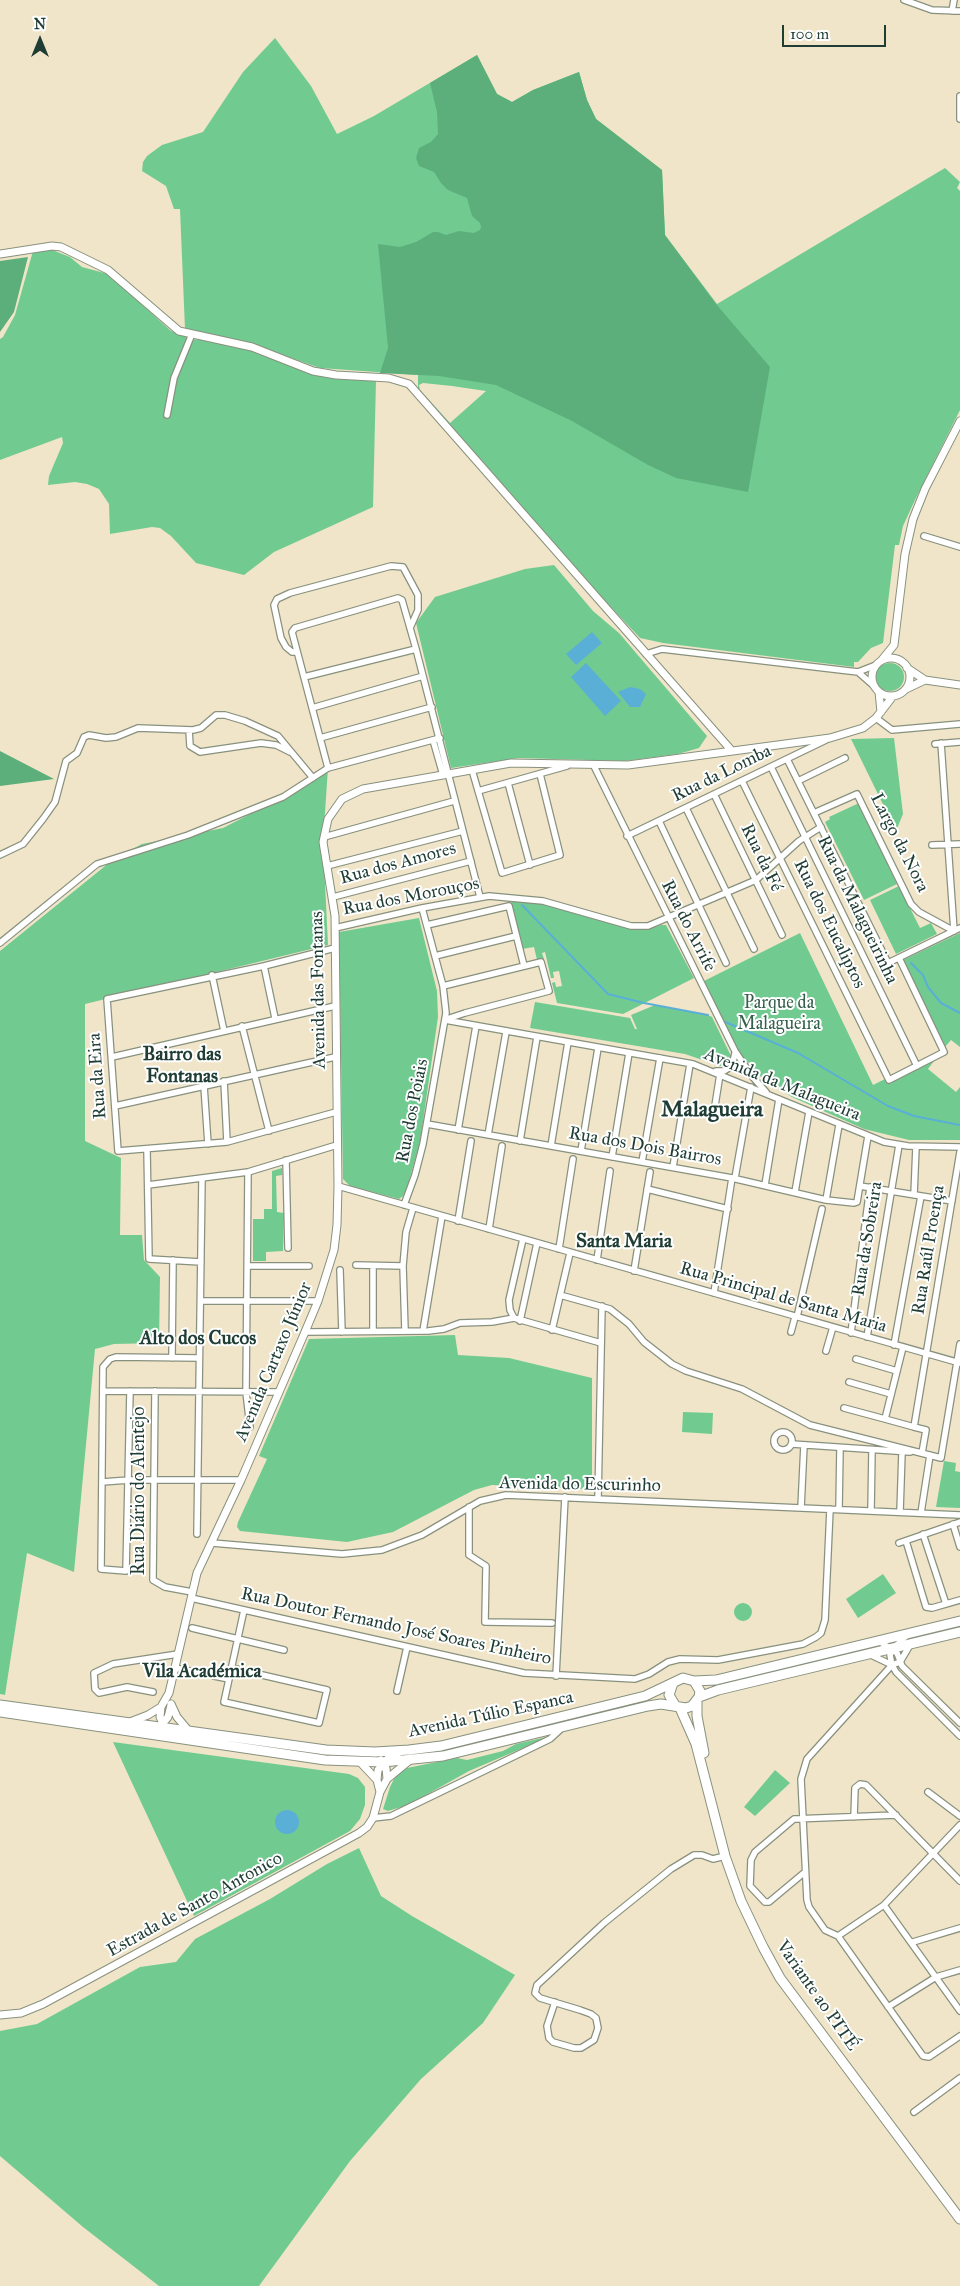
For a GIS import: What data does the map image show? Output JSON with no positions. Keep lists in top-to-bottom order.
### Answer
{
  "streets": {
    "main road": ["Avenida Túlio Espanca", "Variante ao PITÉ"],
    "street": [
      "Rua da Lomba",
      "Largo da Nora",
      "Rua da Fé",
      "Rua dos Amores",
      "Rua dos Morouços",
      "Rua da Malagueirinha",
      "Rua dos Eucaliptos",
      "Rua do Arrife",
      "Avenida das Fontanas",
      "Rua da Eira",
      "Avenida da Malagueira",
      "Rua dos Poiais",
      "Rua dos Dois Bairros",
      "Rua da Sobreira",
      "Rua Raúl Proença",
      "Rua Principal de Santa Maria",
      "Avenida Cartaxo Júnior",
      "Avenida do Escurinho",
      "Rua Diário do Alentejo",
      "Rua Doutor Fernando José Soares Pinheiro",
      "Estrada de Santo Antonico"
    ]
  },
  "crossings": [
    ["Rua da Lomba", "Rua da Fé"],
    ["Rua da Lomba", "Rua da Malagueirinha"],
    ["Rua da Lomba", "Rua dos Eucaliptos"],
    ["Rua da Lomba", "Rua do Arrife"],
    ["Rua da Fé", "Rua dos Morouços"],
    ["Rua dos Amores", "Avenida das Fontanas"],
    ["Rua dos Morouços", "Rua da Malagueirinha"],
    ["Rua dos Morouços", "Rua dos Eucaliptos"],
    ["Rua dos Morouços", "Rua do Arrife"],
    ["Rua dos Morouços", "Avenida das Fontanas"],
    ["Rua dos Morouços", "Rua dos Poiais"],
    ["Rua da Malagueirinha", "Rua dos Eucaliptos"],
    ["Rua do Arrife", "Avenida da Malagueira"],
    ["Avenida das Fontanas", "Rua Principal de Santa Maria"],
    ["Avenida das Fontanas", "Avenida Cartaxo Júnior"],
    ["Avenida da Malagueira", "Rua dos Poiais"],
    ["Avenida da Malagueira", "Rua da Sobreira"],
    ["Rua dos Poiais", "Rua dos Dois Bairros"],
    ["Rua dos Poiais", "Rua Principal de Santa Maria"],
    ["Rua da Sobreira", "Rua Principal de Santa Maria"],
    ["Rua Raúl Proença", "Rua Principal de Santa Maria"],
    ["Rua Principal de Santa Maria", "Avenida Cartaxo Júnior"],
    ["Avenida Cartaxo Júnior", "Avenida do Escurinho"],
    ["Avenida Cartaxo Júnior", "Rua Diário do Alentejo"],
    ["Avenida Cartaxo Júnior", "Rua Doutor Fernando José Soares Pinheiro"],
    ["Avenida do Escurinho", "Rua Doutor Fernando José Soares Pinheiro"],
    ["Rua Diário do Alentejo", "Rua Doutor Fernando José Soares Pinheiro"],
    ["Avenida Túlio Espanca", "Variante ao PITÉ"]
  ],
  "districts": [
    "Bairro das Fontanas",
    "Malagueira",
    "Santa Maria",
    "Alto dos Cucos",
    "Vila Académica"
  ],
  "parks": ["Parque da Malagueira"],
  "scale_bar": "100 m",
  "north": "top"
}
